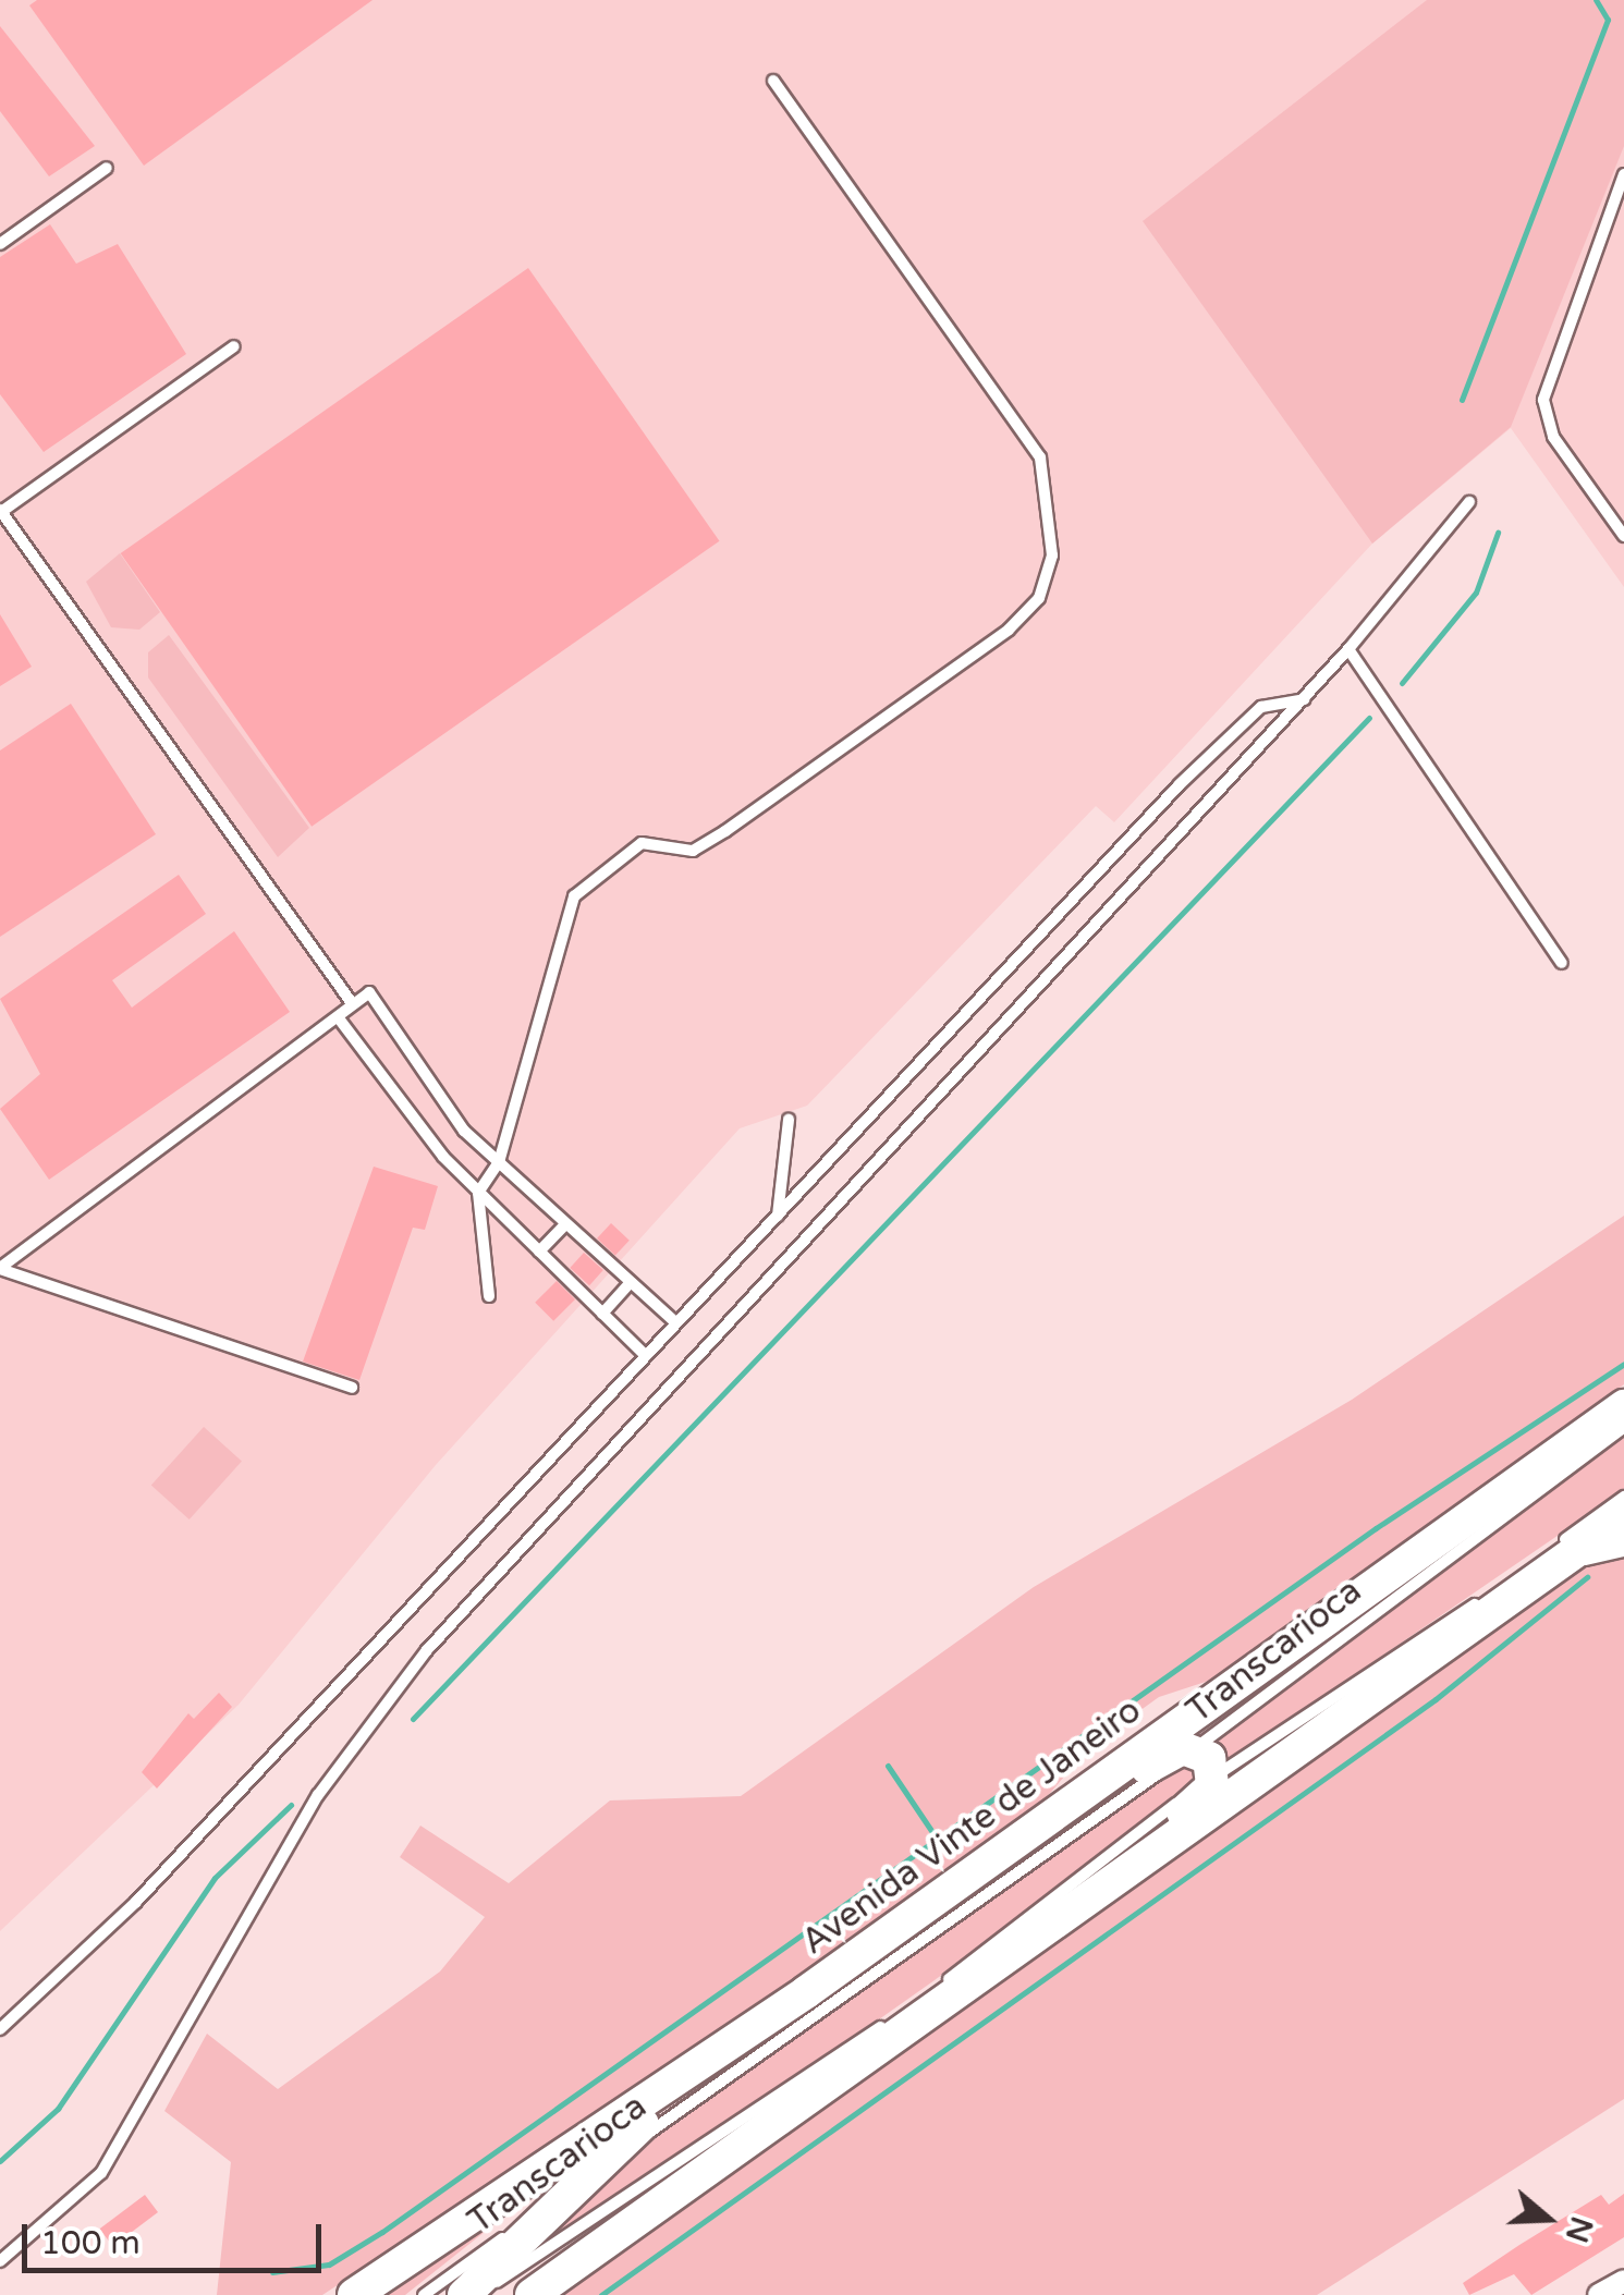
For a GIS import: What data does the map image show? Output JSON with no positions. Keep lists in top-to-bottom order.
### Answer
{
  "streets": {
    "street": ["Avenida Vinte de Janeiro"],
    "lane": ["Transcarioca"]
  },
  "scale_bar": "100 m",
  "north": "right"
}
